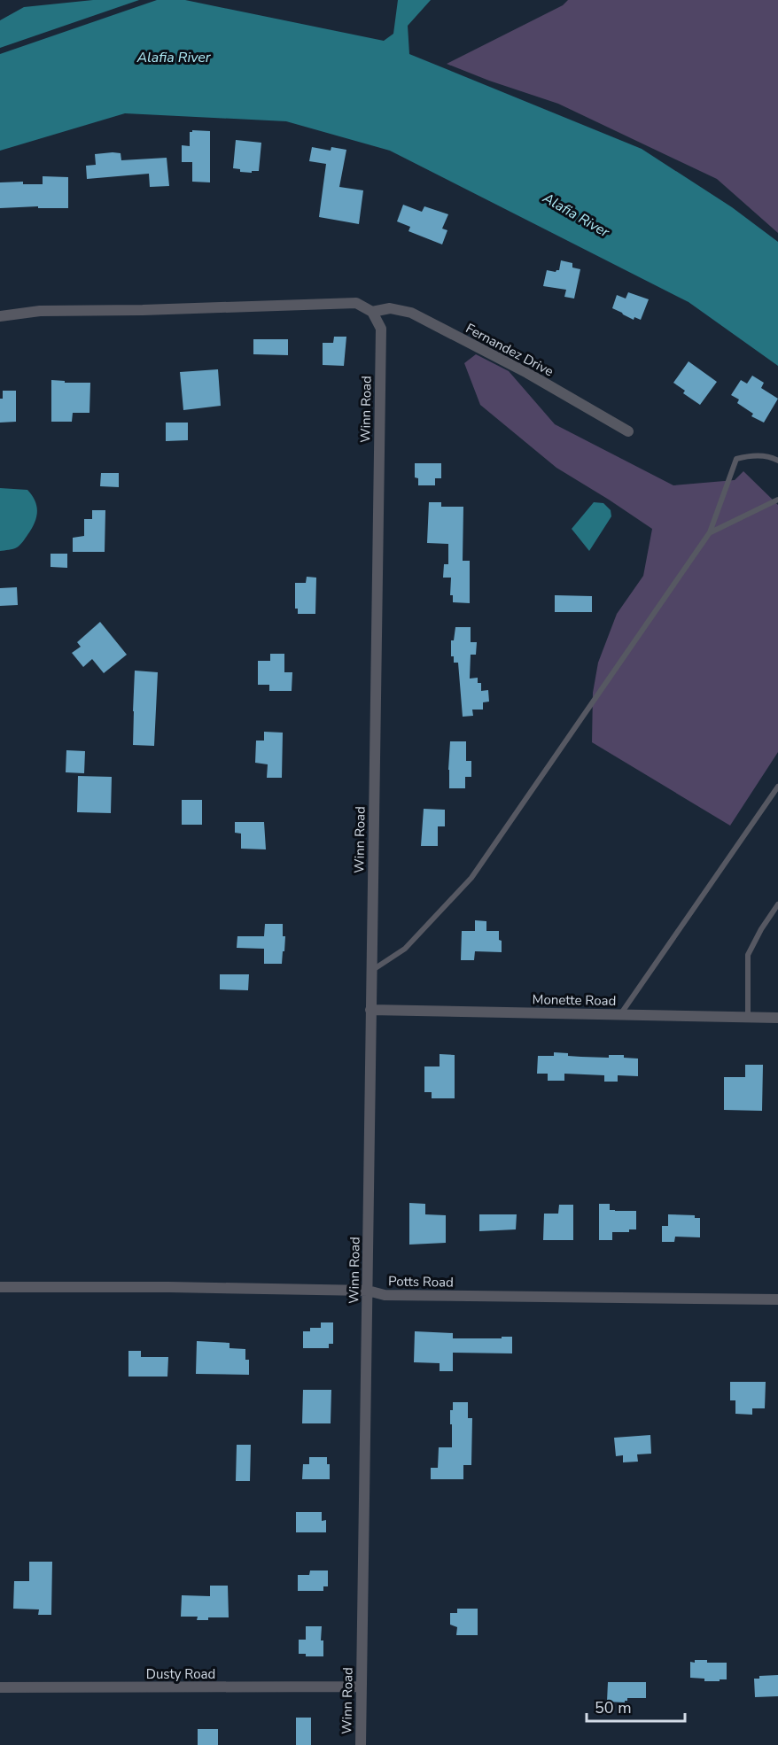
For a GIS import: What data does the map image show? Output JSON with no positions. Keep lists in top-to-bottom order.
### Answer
{
  "streets": {
    "street": [
      "Fernandez Drive",
      "Winn Road",
      "Monette Road",
      "Potts Road",
      "Dusty Road"
    ]
  },
  "crossings": [
    ["Fernandez Drive", "Winn Road"],
    ["Winn Road", "Monette Road"],
    ["Winn Road", "Potts Road"],
    ["Winn Road", "Dusty Road"]
  ],
  "water": ["Alafia River"],
  "scale_bar": "50 m"
}
